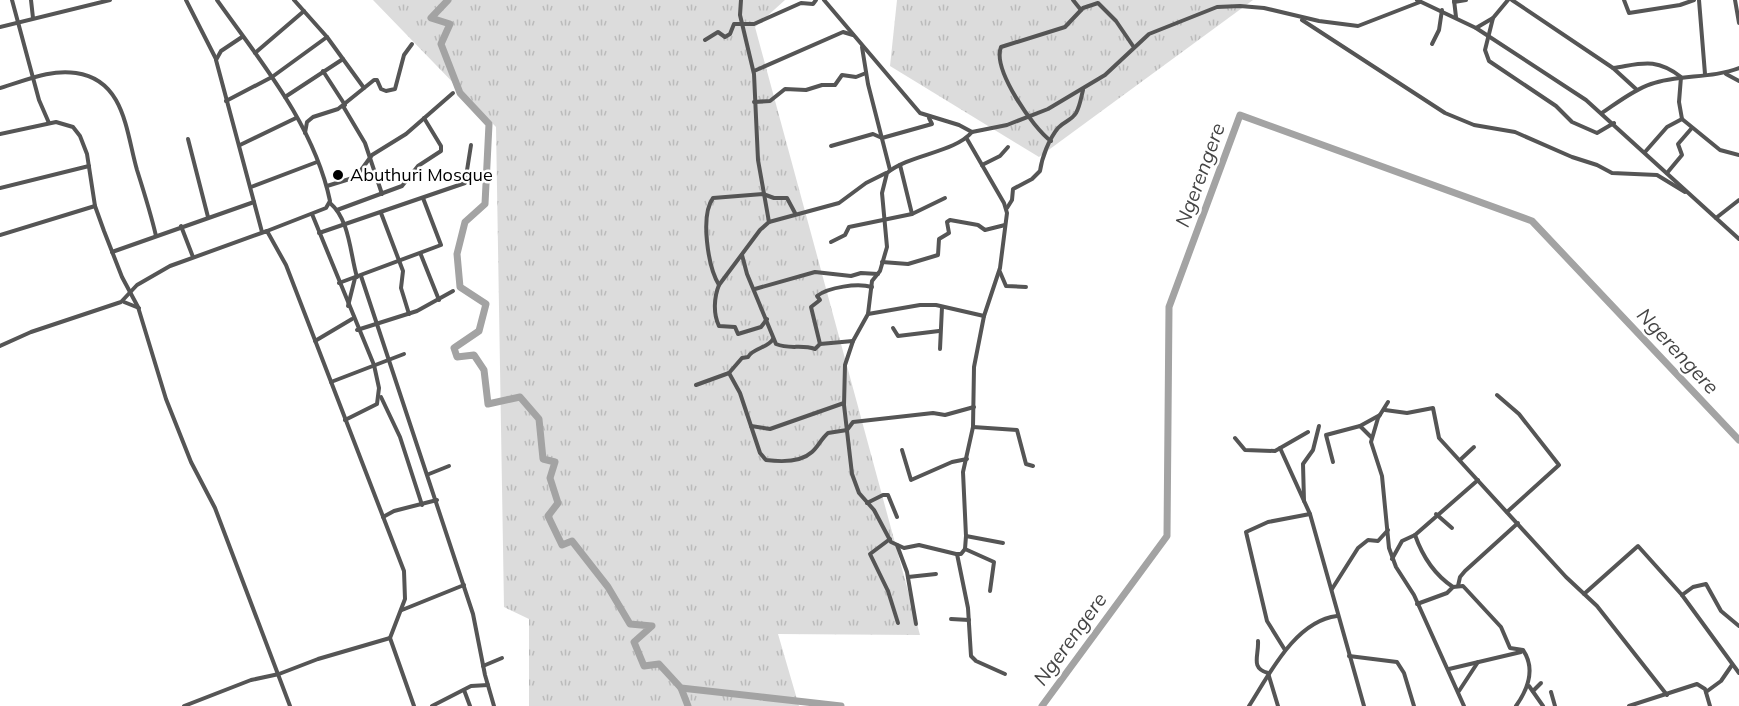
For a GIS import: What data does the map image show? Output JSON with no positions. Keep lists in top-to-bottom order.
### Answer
{
  "water": ["Ngerengere"],
  "places": ["Abuthuri Mosque"]
}
